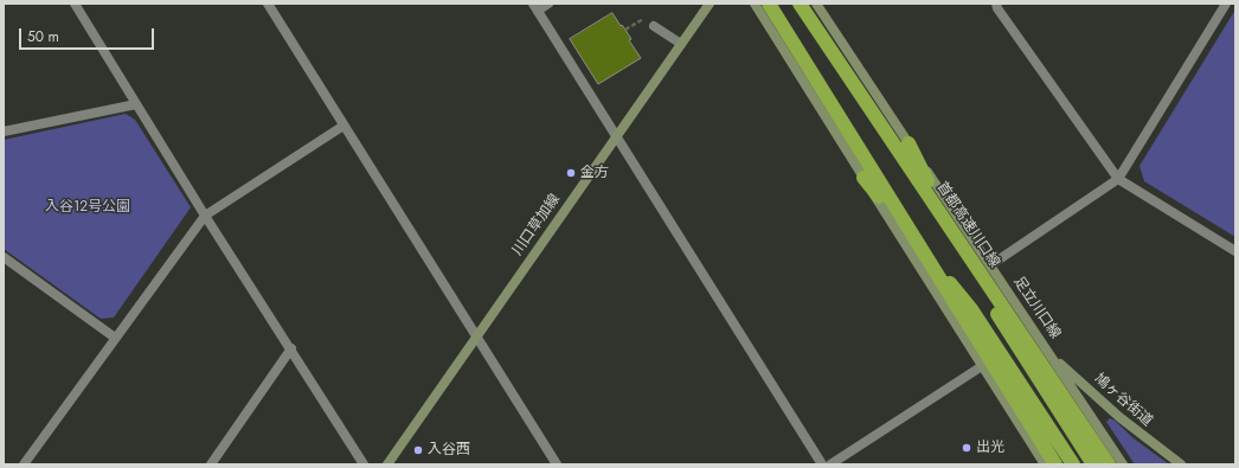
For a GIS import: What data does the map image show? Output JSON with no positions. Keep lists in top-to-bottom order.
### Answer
{
  "streets": {
    "highway": ["首都高速川口線"],
    "main road": ["川口草加線", "足立川口線", "鳩ヶ谷街道"]
  },
  "crossings": [
    ["足立川口線", "鳩ヶ谷街道"]
  ],
  "parks": ["入谷12号公園"],
  "places": ["金方", "出光", "入谷西"],
  "scale_bar": "50 m"
}
